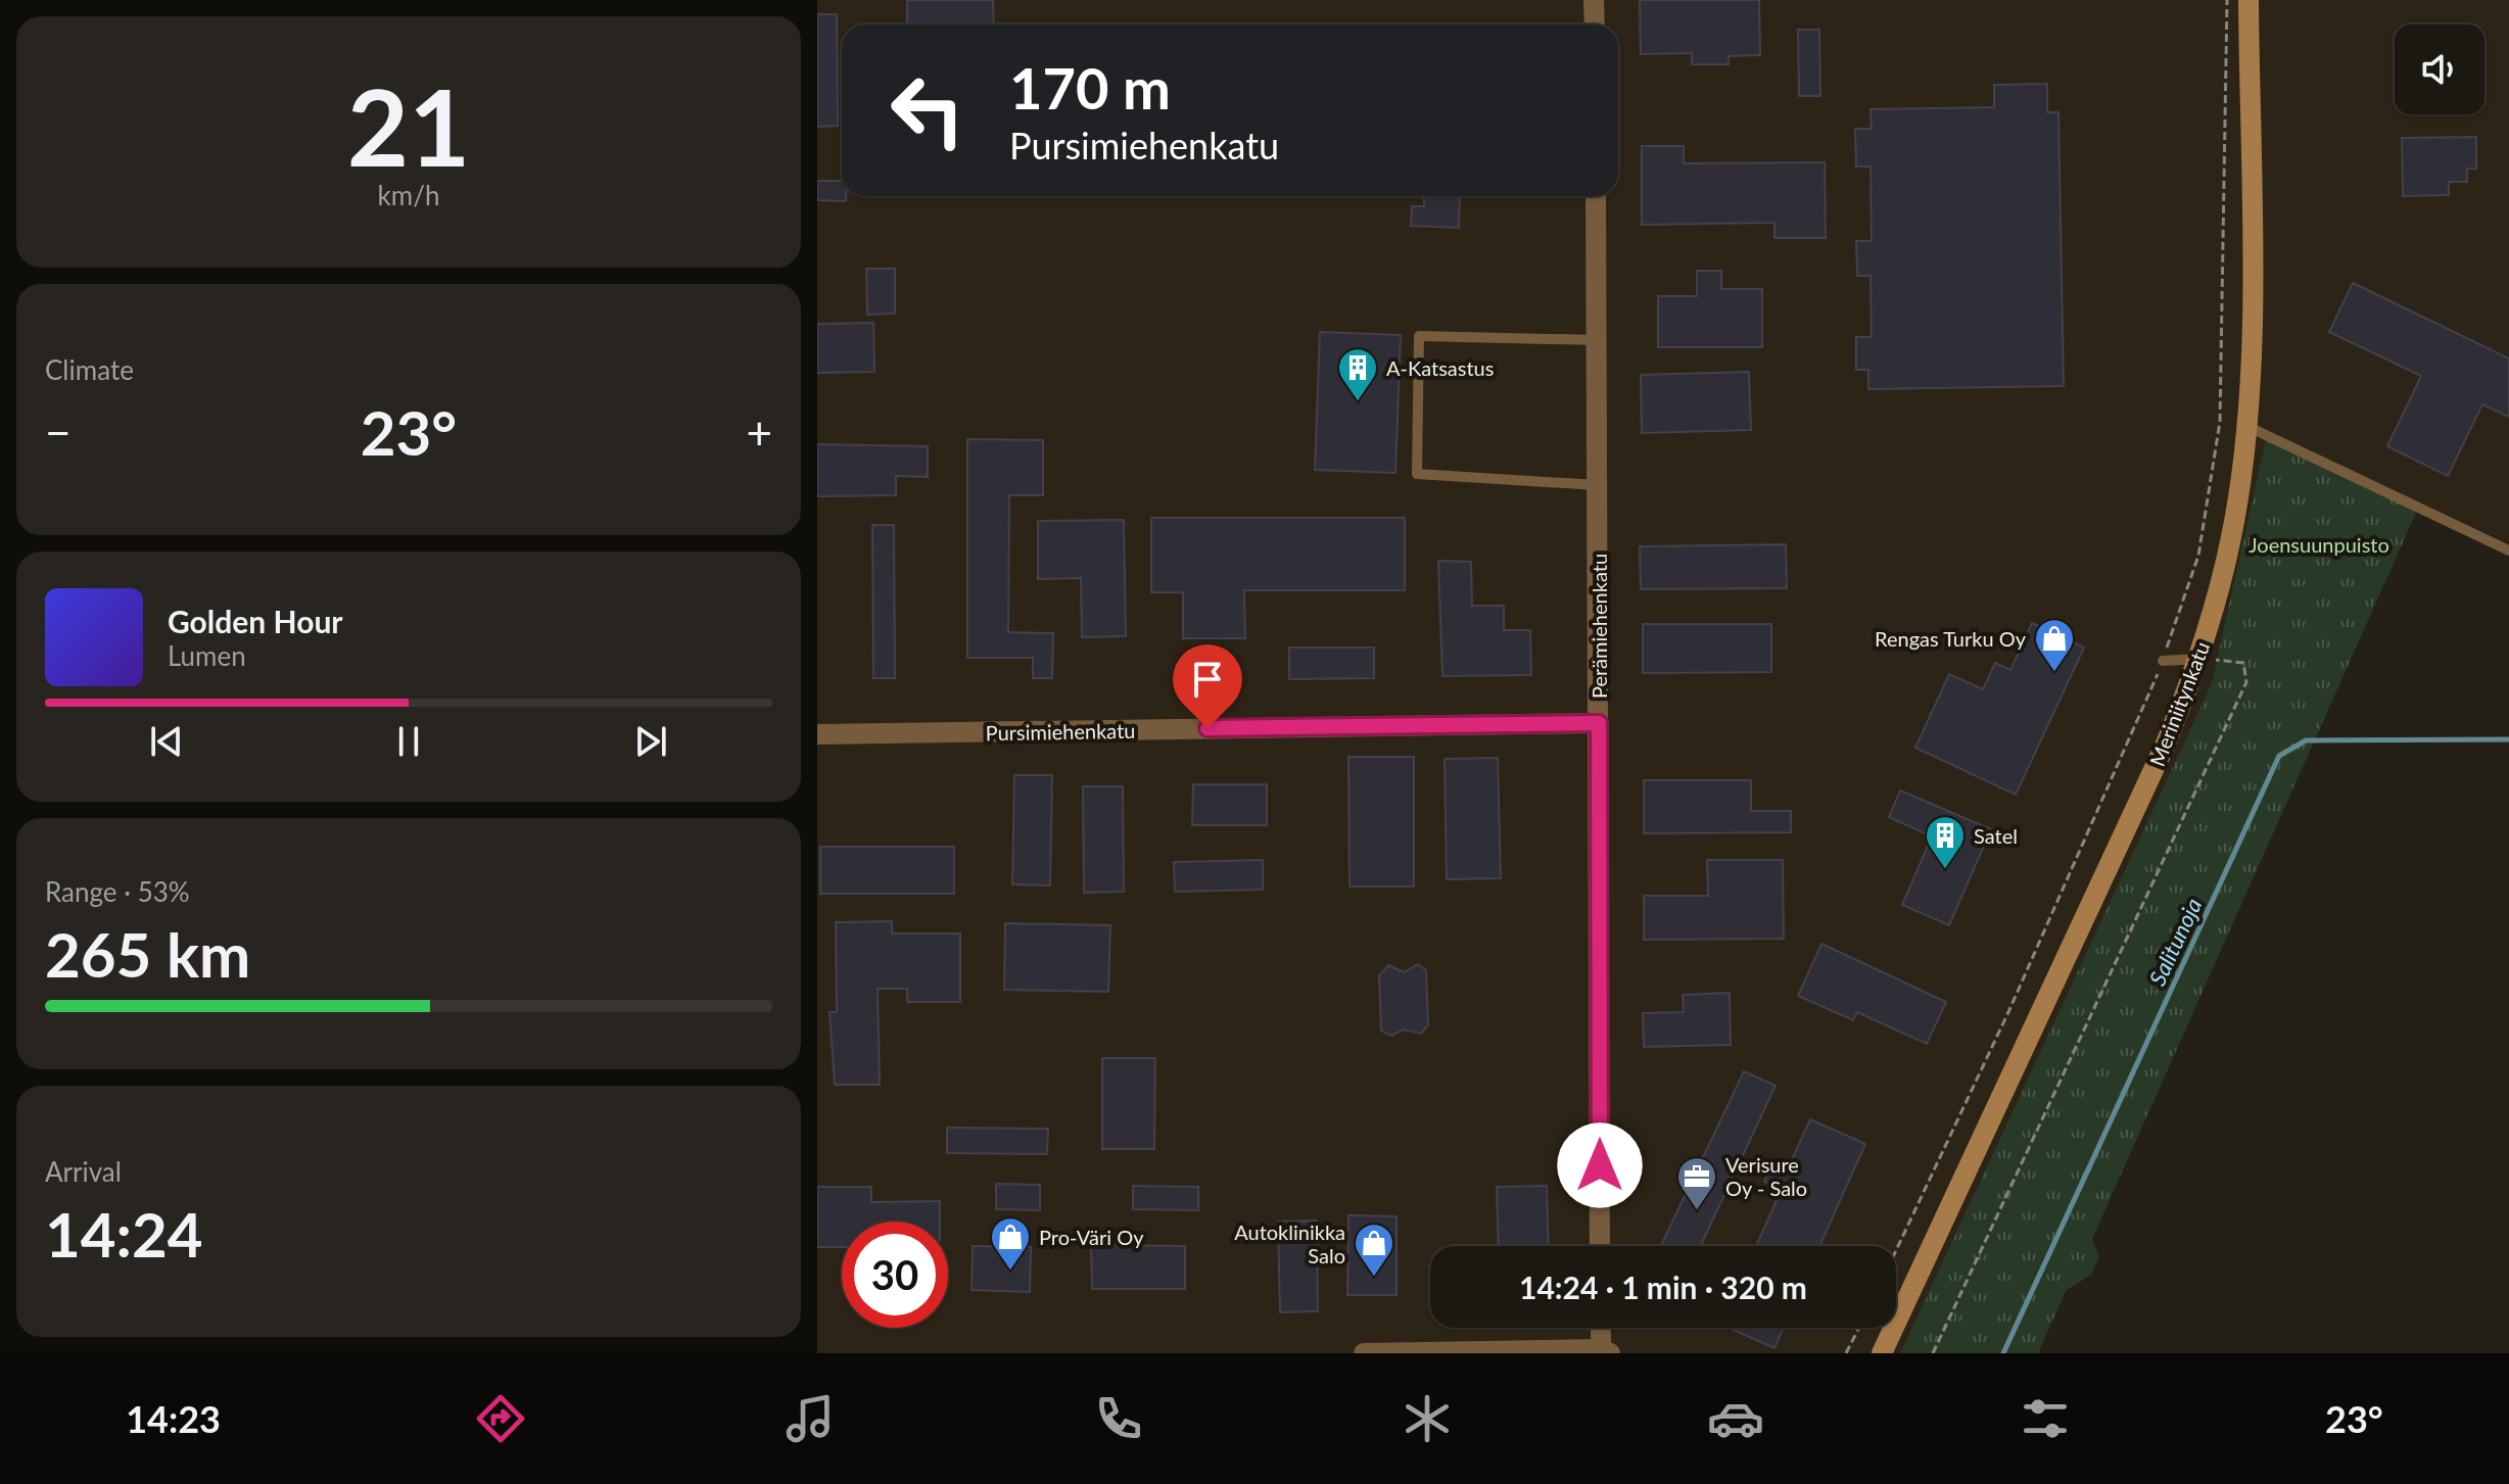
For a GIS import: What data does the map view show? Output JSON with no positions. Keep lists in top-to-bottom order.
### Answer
{
  "streets": {
    "main road": ["Meriniitynkatu"],
    "street": ["Perämiehenkatu", "Pursimiehenkatu"]
  },
  "crossings": [
    ["Perämiehenkatu", "Pursimiehenkatu"]
  ],
  "water": ["Salitunoja"],
  "parks": ["Joensuunpuisto"],
  "places": {
    "building": ["A-Katsastus", "Satel"],
    "shop": ["Rengas Turku Oy", "Pro-Väri Oy", "Autoklinikka Salo"],
    "office": ["Verisure Oy - Salo"]
  },
  "page": {
    "tile": [
      ["21", "km/h"],
      "Climate",
      ["Range · 53%", "265 km"],
      ["Arrival", "14:24"]
    ],
    "turn": ["170 m", "Pursimiehenkatu"],
    "heat": ["−", "23°", "+"],
    "song": ["Golden Hour", "Lumen"],
    "limit": "30",
    "trip": "14:24 · 1 min · 320 m",
    "tabs": ["14:23", "23°"]
  }
}
